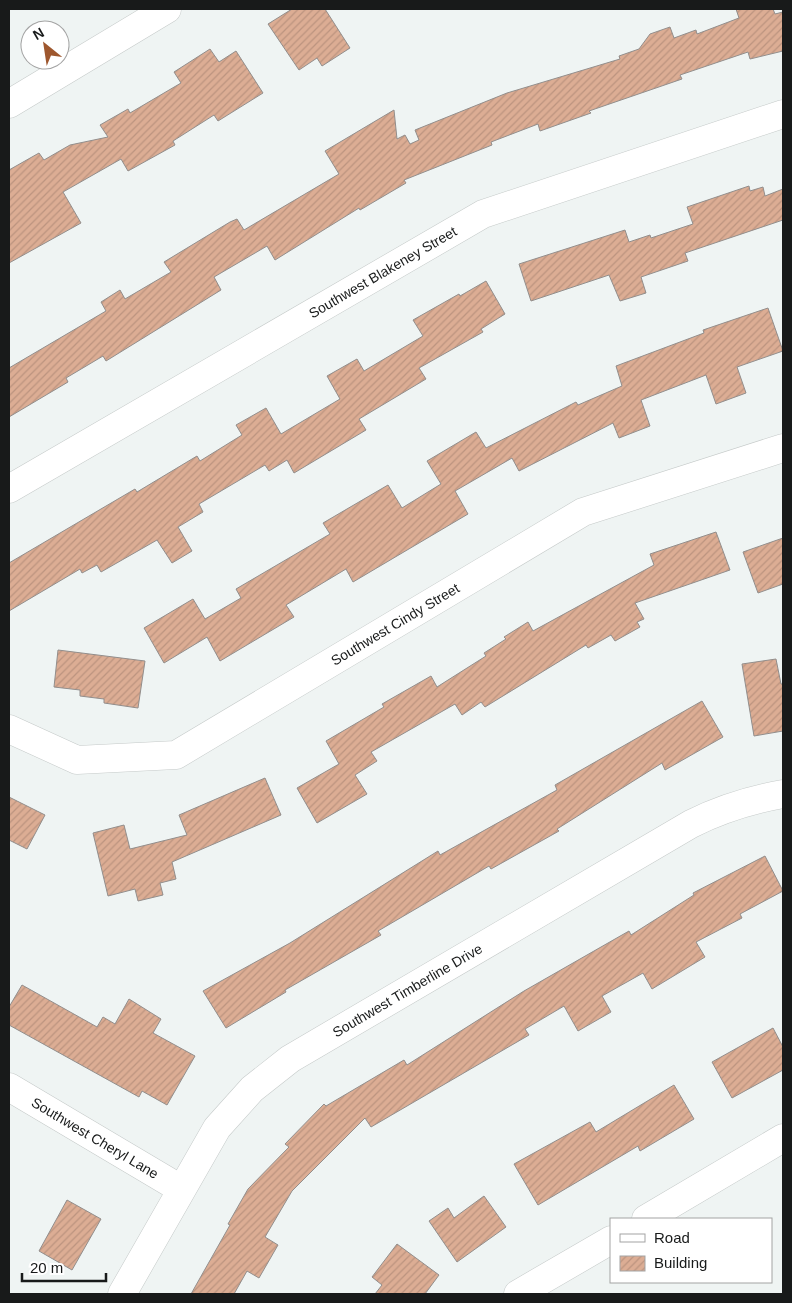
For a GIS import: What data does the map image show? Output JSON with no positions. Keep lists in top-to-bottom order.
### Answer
{
  "streets": {
    "street": [
      "Southwest Blakeney Street",
      "Southwest Cindy Street",
      "Southwest Timberline Drive",
      "Southwest Cheryl Lane"
    ]
  },
  "crossings": [
    ["Southwest Timberline Drive", "Southwest Cheryl Lane"]
  ],
  "legend": ["Road", "Building"],
  "scale_bar": "20 m",
  "north": "top left"
}
